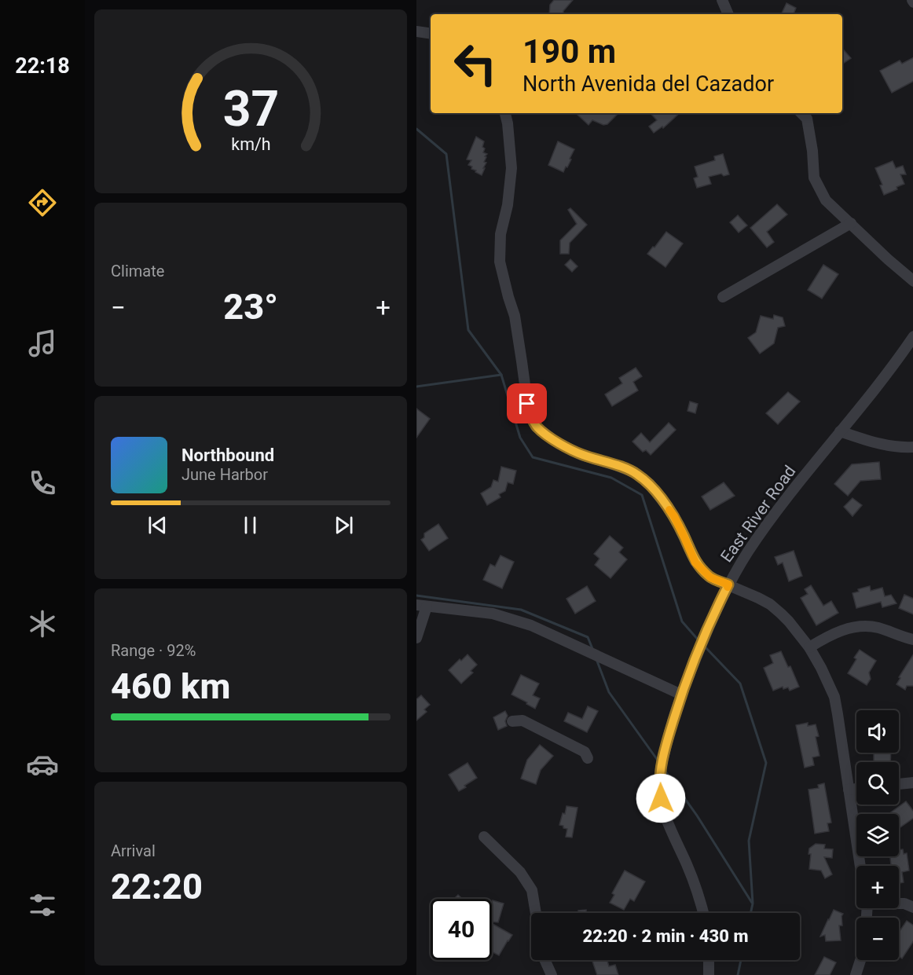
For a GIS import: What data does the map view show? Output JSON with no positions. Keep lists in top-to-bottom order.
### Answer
{
  "streets": {
    "street": ["East River Road"]
  },
  "page": {
    "tabs": "22:18",
    "turn": ["190 m", "North Avenida del Cazador"],
    "tile": [
      "Climate",
      ["Range · 92%", "460 km"],
      ["Arrival", "22:20"]
    ],
    "heat": ["−", "23°", "+"],
    "song": ["Northbound", "June Harbor"],
    "map_buttons": ["+", "−"],
    "limit": "40",
    "trip": "22:20 · 2 min · 430 m",
    "gauge": ["37", "km/h"]
  }
}
